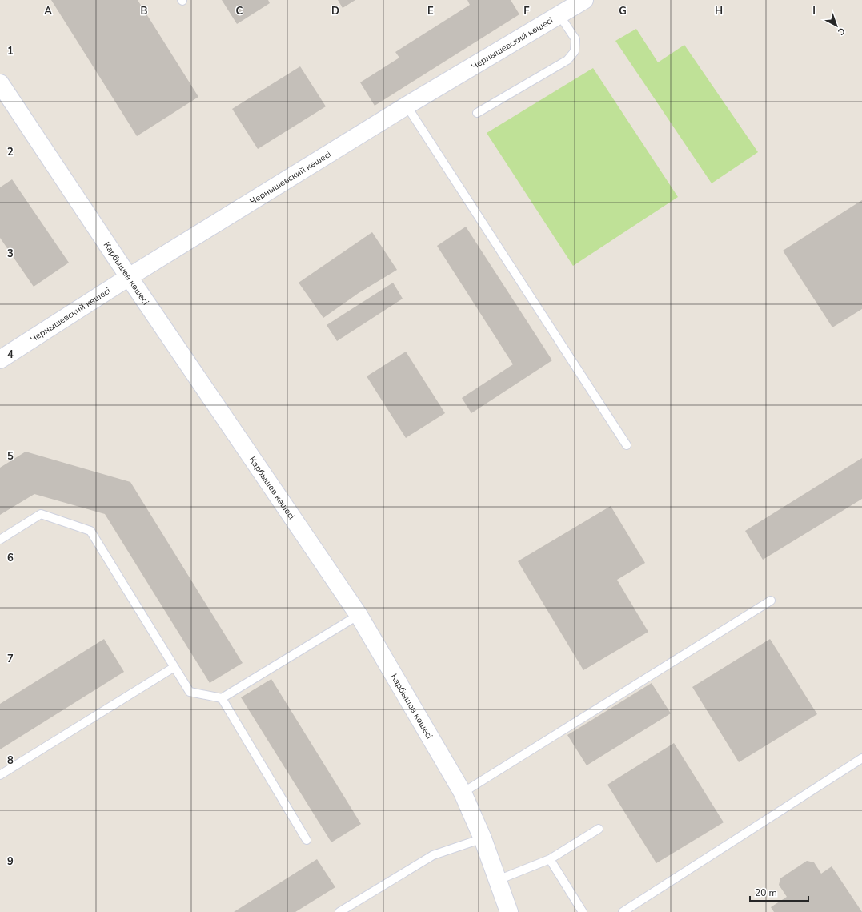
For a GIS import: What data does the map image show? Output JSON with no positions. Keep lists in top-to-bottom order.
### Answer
{
  "streets": {
    "main road": ["Чернышевский көшесі", "Карбышев көшесі"]
  },
  "crossings": [
    ["Чернышевский көшесі", "Карбышев көшесі"]
  ],
  "scale_bar": "20 m",
  "north": "bottom right",
  "grid": {
    "columns": [
      "A",
      "B",
      "C",
      "D",
      "E",
      "F",
      "G",
      "H",
      "I"
    ],
    "rows": [
      "1",
      "2",
      "3",
      "4",
      "5",
      "6",
      "7",
      "8",
      "9"
    ]
  }
}
